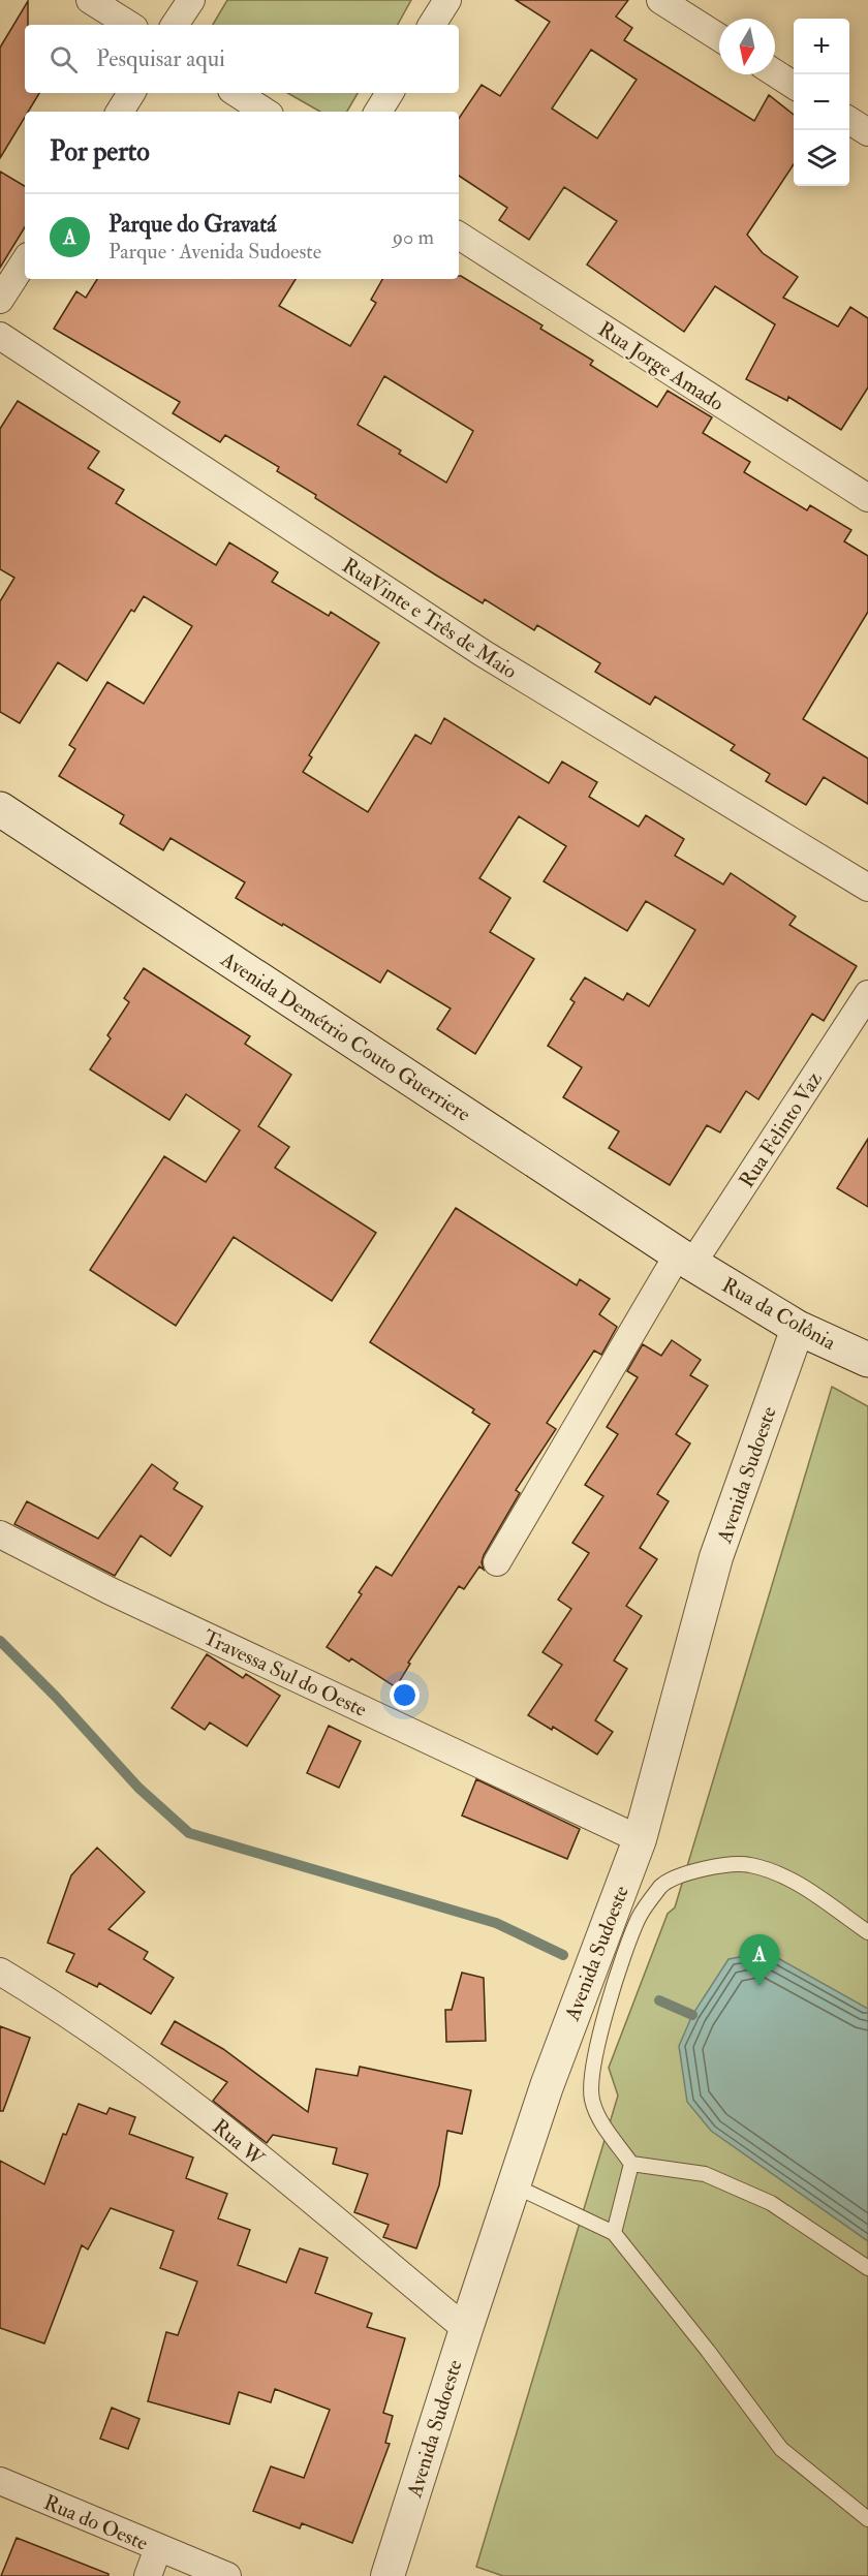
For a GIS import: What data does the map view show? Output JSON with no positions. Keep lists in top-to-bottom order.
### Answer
{
  "streets": {
    "main road": ["Avenida Demétrio Couto Guerriere", "Rua da Colônia"],
    "street": [
      "Rua Jorge Amado",
      "RuaVinte e Três de Maio",
      "Rua Felinto Vaz",
      "Avenida Sudoeste",
      "Travessa Sul do Oeste",
      "Rua W",
      "Rua do Oeste"
    ]
  },
  "crossings": [
    ["Avenida Demétrio Couto Guerriere", "Rua Felinto Vaz"],
    ["Avenida Demétrio Couto Guerriere", "Rua da Colônia"],
    ["Rua Felinto Vaz", "Rua da Colônia"],
    ["Rua da Colônia", "Avenida Sudoeste"],
    ["Avenida Sudoeste", "Travessa Sul do Oeste"],
    ["Avenida Sudoeste", "Rua W"]
  ],
  "north": "bottom",
  "page": {
    "map_buttons": ["+", "−"],
    "search": "Pesquisar aqui",
    "heading": "Por perto",
    "list": [
      {
        "mark": "A",
        "name": "Parque do Gravatá",
        "note": "Parque · Avenida Sudoeste",
        "value": "90 m"
      }
    ],
    "pins": "A"
  }
}
